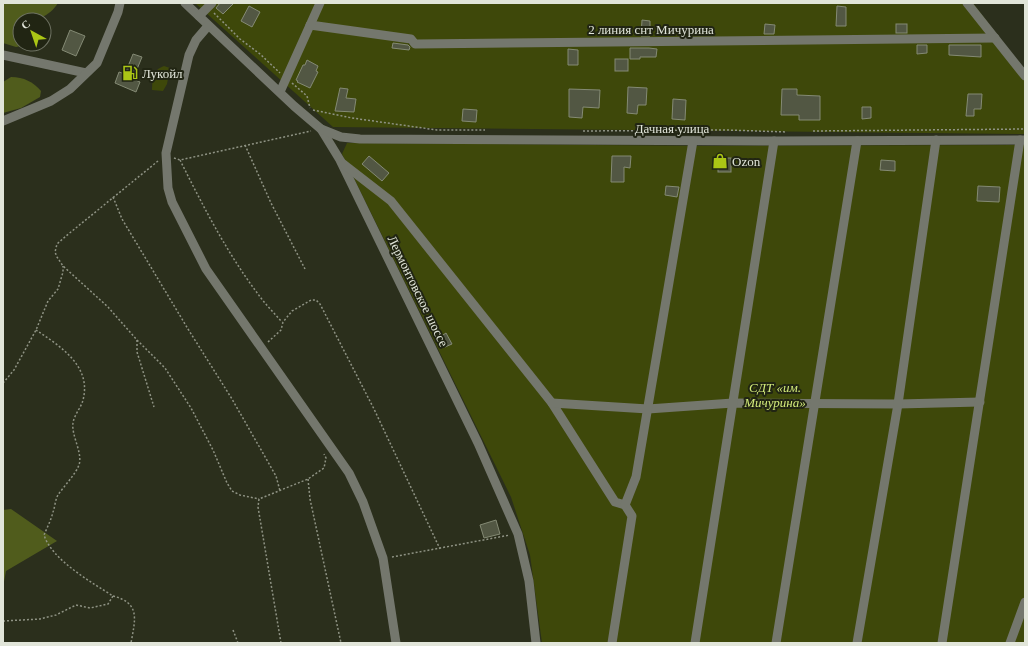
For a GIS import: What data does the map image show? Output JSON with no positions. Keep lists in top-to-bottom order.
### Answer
{
  "streets": {
    "street": ["2 линия снт Мичурина", "Дачная улица", "Лермонтовское шоссе"]
  },
  "crossings": [
    ["Дачная улица", "Лермонтовское шоссе"]
  ],
  "parks": ["СДТ «им. Мичурина»"],
  "places": {
    "fuel station": ["Лукойл"],
    "shop": ["Ozon"]
  },
  "north": "top left"
}
